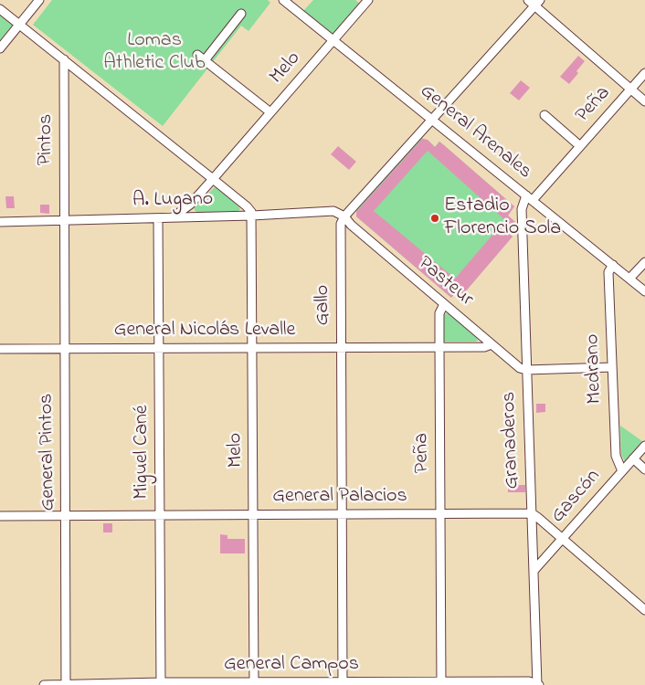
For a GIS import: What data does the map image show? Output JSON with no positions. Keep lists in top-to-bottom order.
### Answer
{
  "streets": {
    "street": [
      "Melo",
      "Peña",
      "General Arenales",
      "Pintos",
      "A. Lugano",
      "Pasteur",
      "Gallo",
      "General Nicolás Levalle",
      "Medrano",
      "Granaderos",
      "General Pintos",
      "Miguel Cané",
      "General Palacios",
      "Gascón",
      "General Campos"
    ]
  },
  "crossings": [
    ["Melo", "General Arenales"],
    ["Melo", "A. Lugano"],
    ["Melo", "General Nicolás Levalle"],
    ["Melo", "General Palacios"],
    ["Melo", "General Campos"],
    ["Peña", "General Arenales"],
    ["Peña", "Pasteur"],
    ["Peña", "General Nicolás Levalle"],
    ["Peña", "Granaderos"],
    ["Peña", "General Palacios"],
    ["Peña", "General Campos"],
    ["General Arenales", "Medrano"],
    ["General Arenales", "Granaderos"],
    ["Pintos", "A. Lugano"],
    ["Pintos", "General Pintos"],
    ["A. Lugano", "Pasteur"],
    ["A. Lugano", "Gallo"],
    ["A. Lugano", "General Pintos"],
    ["A. Lugano", "Miguel Cané"],
    ["Pasteur", "Gallo"],
    ["Pasteur", "General Nicolás Levalle"],
    ["Pasteur", "Granaderos"],
    ["Gallo", "General Nicolás Levalle"],
    ["Gallo", "General Palacios"],
    ["Gallo", "General Campos"],
    ["General Nicolás Levalle", "General Pintos"],
    ["General Nicolás Levalle", "Miguel Cané"],
    ["Medrano", "Gascón"],
    ["Granaderos", "General Palacios"],
    ["Granaderos", "Gascón"],
    ["Granaderos", "General Campos"],
    ["General Pintos", "General Palacios"],
    ["General Pintos", "General Campos"],
    ["Miguel Cané", "General Palacios"],
    ["Miguel Cané", "General Campos"]
  ],
  "parks": ["Lomas Athletic Club"],
  "places": ["Estadio Florencio Sola"]
}
